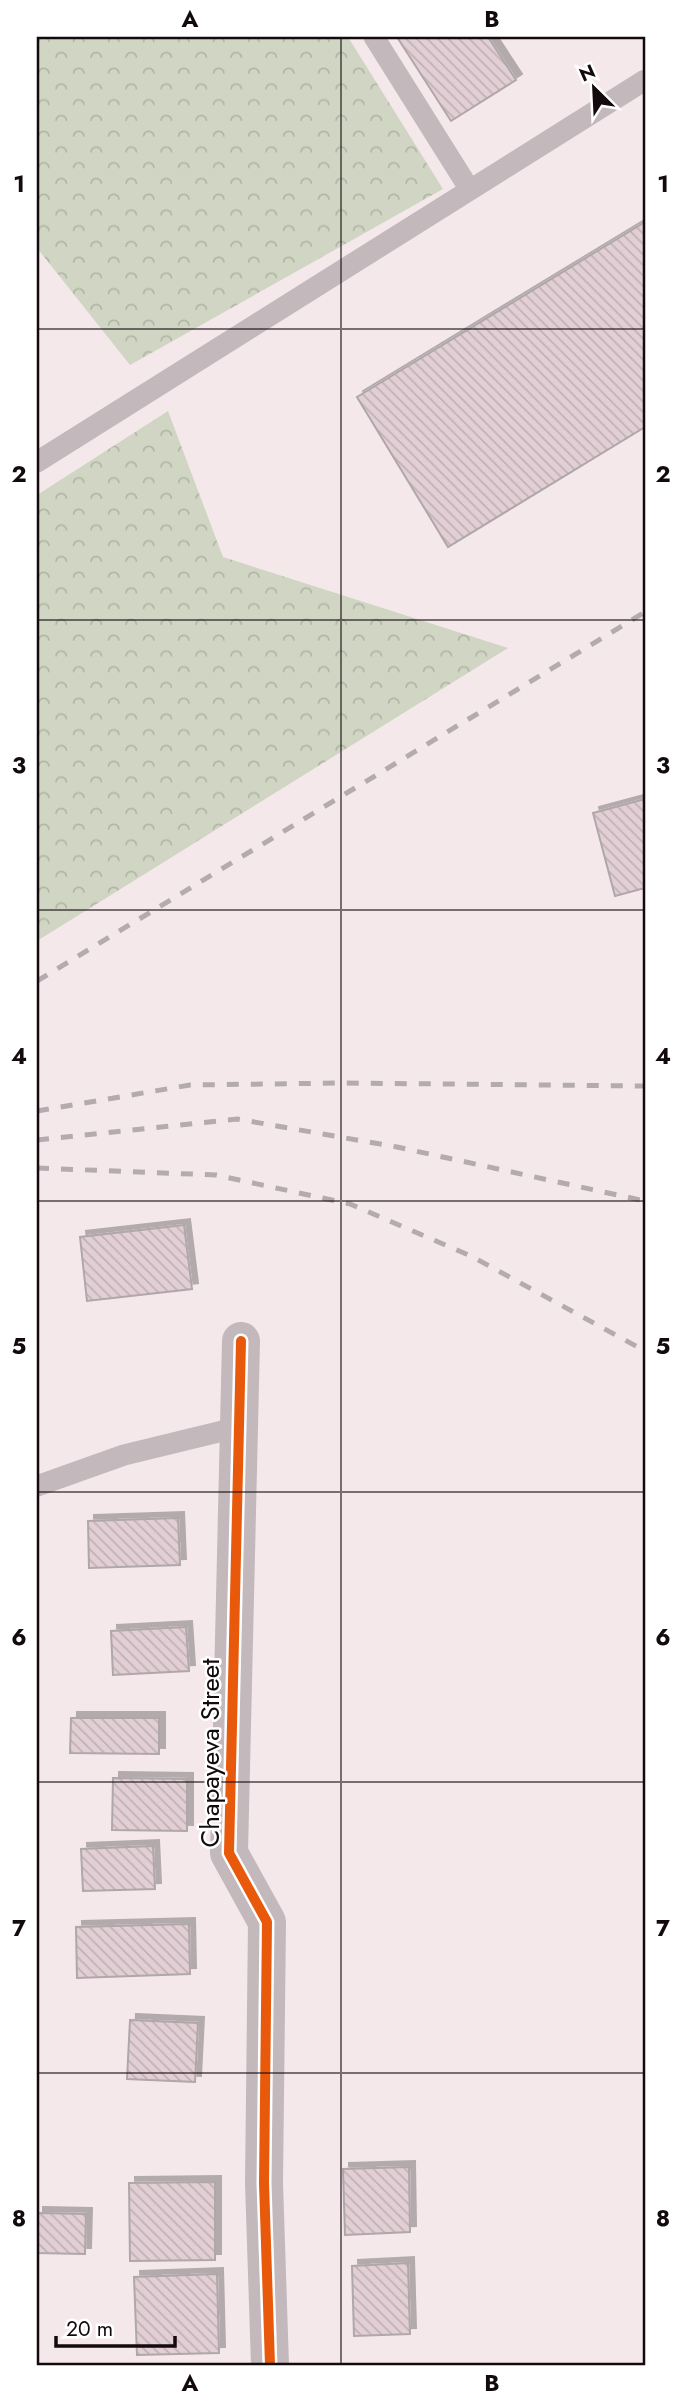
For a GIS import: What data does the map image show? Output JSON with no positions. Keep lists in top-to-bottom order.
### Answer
{
  "streets": {
    "street": ["Chapayeva Street"]
  },
  "scale_bar": "20 m",
  "north": "top left",
  "grid": {
    "columns": ["A", "B"],
    "rows": [
      "1",
      "2",
      "3",
      "4",
      "5",
      "6",
      "7",
      "8"
    ]
  }
}
